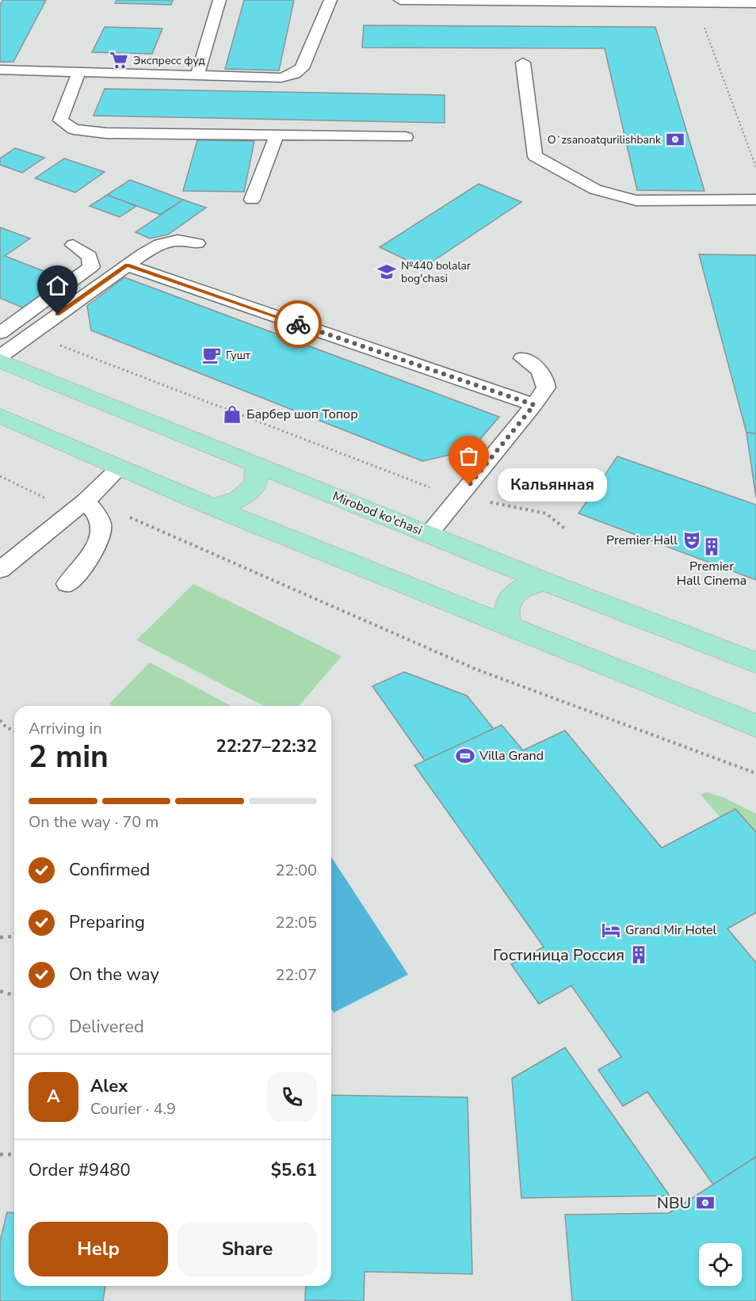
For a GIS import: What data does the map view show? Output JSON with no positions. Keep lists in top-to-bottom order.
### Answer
{
  "streets": {
    "main road": ["Mirobod ko'chasi"]
  },
  "places": {
    "supermarket": ["Экспресс фуд"],
    "bank": ["Oʻzsanoatqurilishbank", "NBU"],
    "school or university": ["№440 bolalar bog'chasi"],
    "cafe": ["Гушт"],
    "shop": ["Барбер шоп Топор"],
    "other": ["Кальянная"],
    "theatre": ["Premier Hall"],
    "building": ["Premier Hall Cinema", "Гостиница Россия"],
    "sports": ["Villa Grand"],
    "hotel": ["Grand Mir Hotel"]
  },
  "page": {
    "bubble": "Кальянная",
    "heading": ["2 min", "Arriving in", "22:27–22:32"],
    "panel": [
      "Alex",
      "Courier · 4.9",
      "Order #9480",
      "$5.61"
    ],
    "bar": "On the way · 70 m",
    "list": [
      ["Confirmed", "22:00"],
      ["Preparing", "22:05"],
      ["On the way", "22:07"],
      "Delivered"
    ],
    "round": "A",
    "buttons": ["Help", "Share"]
  }
}
